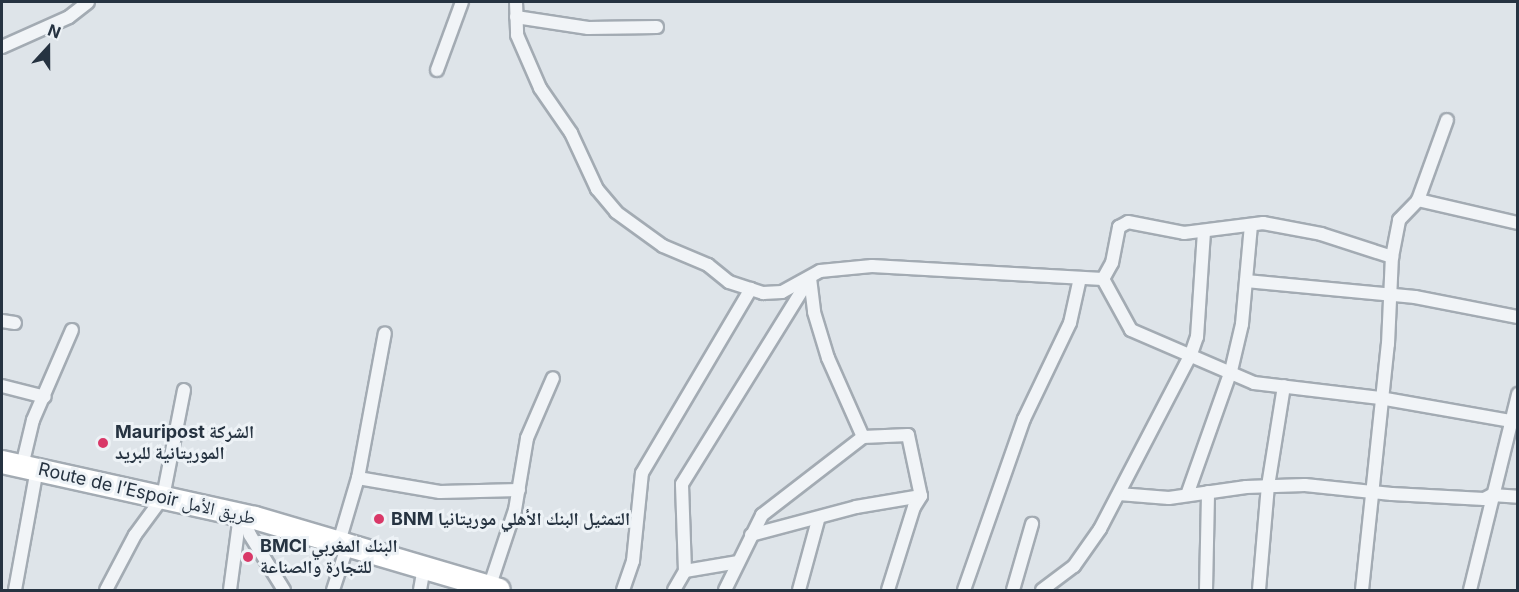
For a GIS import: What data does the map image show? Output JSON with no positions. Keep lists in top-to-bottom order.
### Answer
{
  "streets": {
    "highway": ["Route de l’Espoir طريق الأمل"]
  },
  "places": ["Mauripost الشركة الموريتانية للبريد", "BNM التمثيل البنك الأهلي موريتانيا", "BMCI البنك المغربي للتجارة والصناعة"],
  "north": "top"
}
